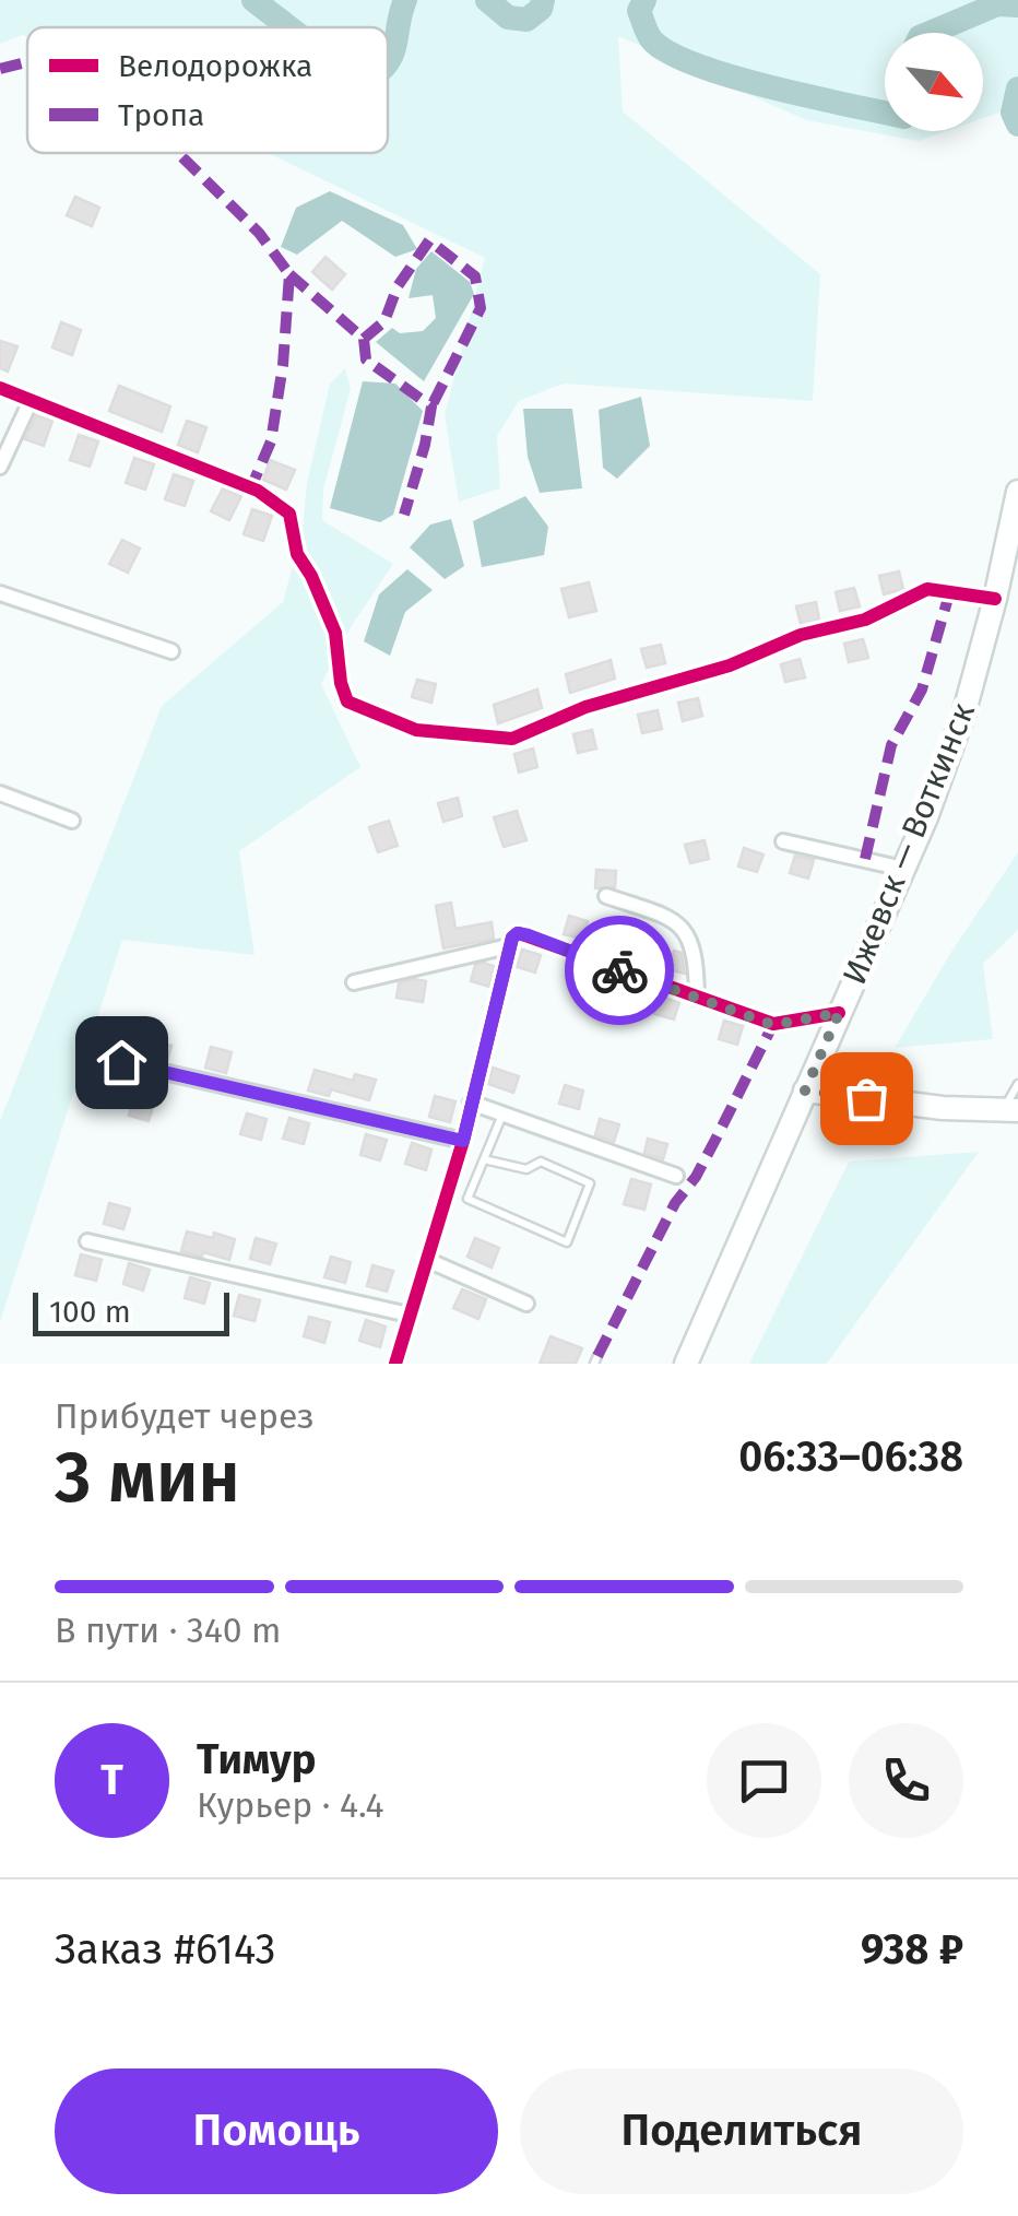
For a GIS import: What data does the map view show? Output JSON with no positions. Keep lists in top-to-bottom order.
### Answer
{
  "streets": {
    "main road": ["Ижевск — Воткинск"]
  },
  "legend": ["Велодорожка", "Тропа"],
  "scale_bar": "100 m",
  "north": "bottom right",
  "page": {
    "scale": "100 m",
    "heading": ["3 мин", "Прибудет через", "06:33–06:38"],
    "panel": [
      "Тимур",
      "Курьер · 4.4",
      "Заказ #6143",
      "938 ₽"
    ],
    "bar": "В пути · 340 m",
    "round": "Т",
    "buttons": ["Помощь", "Поделиться"]
  }
}
